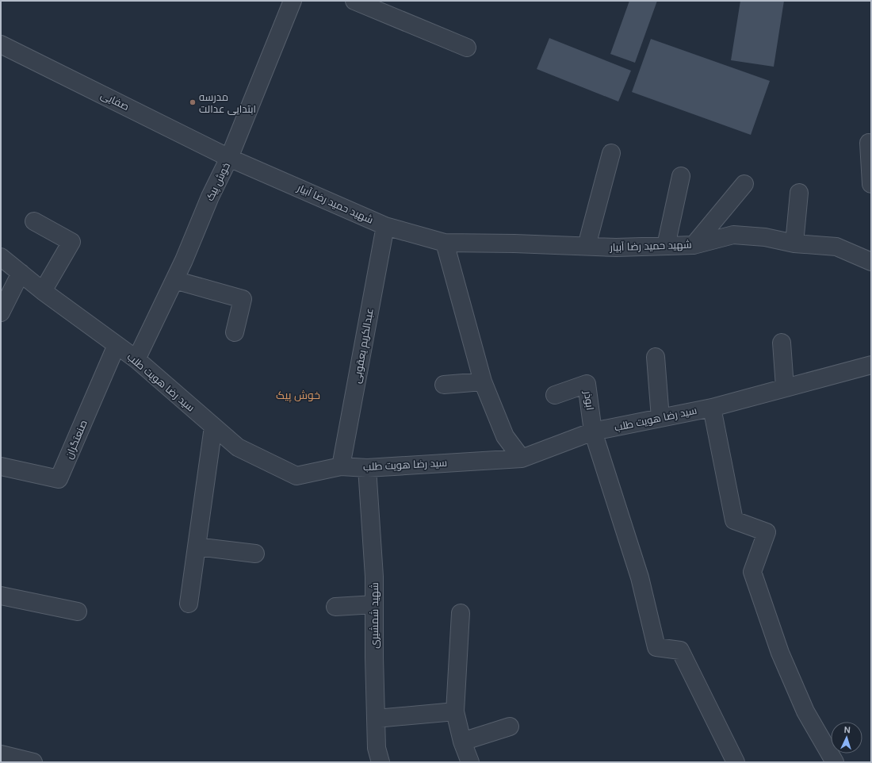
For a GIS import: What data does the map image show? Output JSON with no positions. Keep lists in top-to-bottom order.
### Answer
{
  "streets": {
    "street": [
      "صفایی",
      "خوش پیک",
      "شهید حمید رضا آبیار",
      "عبدالکریم یعقوبی",
      "سید رضا هویت طلب",
      "ابوذر",
      "صنعتگران",
      "شهید شمشیری"
    ]
  },
  "crossings": [
    ["صفایی", "خوش پیک"],
    ["صفایی", "شهید حمید رضا آبیار"],
    ["خوش پیک", "شهید حمید رضا آبیار"],
    ["خوش پیک", "سید رضا هویت طلب"],
    ["شهید حمید رضا آبیار", "عبدالکریم یعقوبی"],
    ["عبدالکریم یعقوبی", "سید رضا هویت طلب"],
    ["سید رضا هویت طلب", "ابوذر"],
    ["سید رضا هویت طلب", "صنعتگران"],
    ["سید رضا هویت طلب", "شهید شمشیری"]
  ],
  "districts": ["خوش پیک"],
  "places": ["مدرسه ابتدایی عدالت"],
  "north": "top"
}
